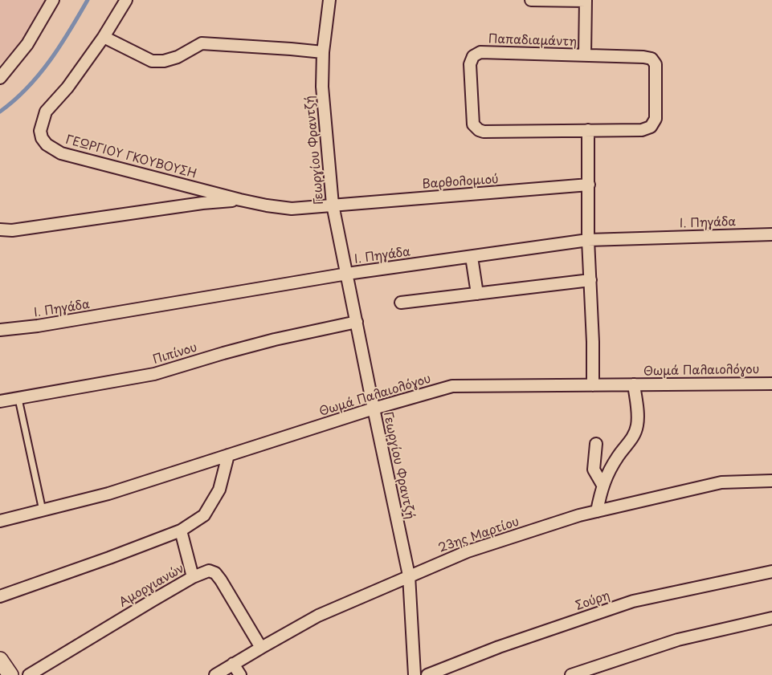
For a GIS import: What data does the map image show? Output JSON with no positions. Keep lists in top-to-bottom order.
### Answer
{
  "streets": {
    "street": [
      "Παπαδιαμάντη",
      "Γεωργίου Φραντζή",
      "ΓΕΩΡΓΙΟΥ ΓΚΟΥΒΟΥΣΗ",
      "Βαρθολομιού",
      "Ι. Πηγάδα",
      "Πιπίνου",
      "Θωμά Παλαιολόγου",
      "23ης Μαρτίου",
      "Αμοργιανών",
      "Σούρη"
    ]
  },
  "crossings": [
    ["Γεωργίου Φραντζή", "ΓΕΩΡΓΙΟΥ ΓΚΟΥΒΟΥΣΗ"],
    ["Γεωργίου Φραντζή", "Βαρθολομιού"],
    ["Γεωργίου Φραντζή", "Ι. Πηγάδα"],
    ["Γεωργίου Φραντζή", "Πιπίνου"],
    ["Γεωργίου Φραντζή", "Θωμά Παλαιολόγου"],
    ["Γεωργίου Φραντζή", "23ης Μαρτίου"],
    ["ΓΕΩΡΓΙΟΥ ΓΚΟΥΒΟΥΣΗ", "Βαρθολομιού"],
    ["23ης Μαρτίου", "Αμοργιανών"]
  ]
}
